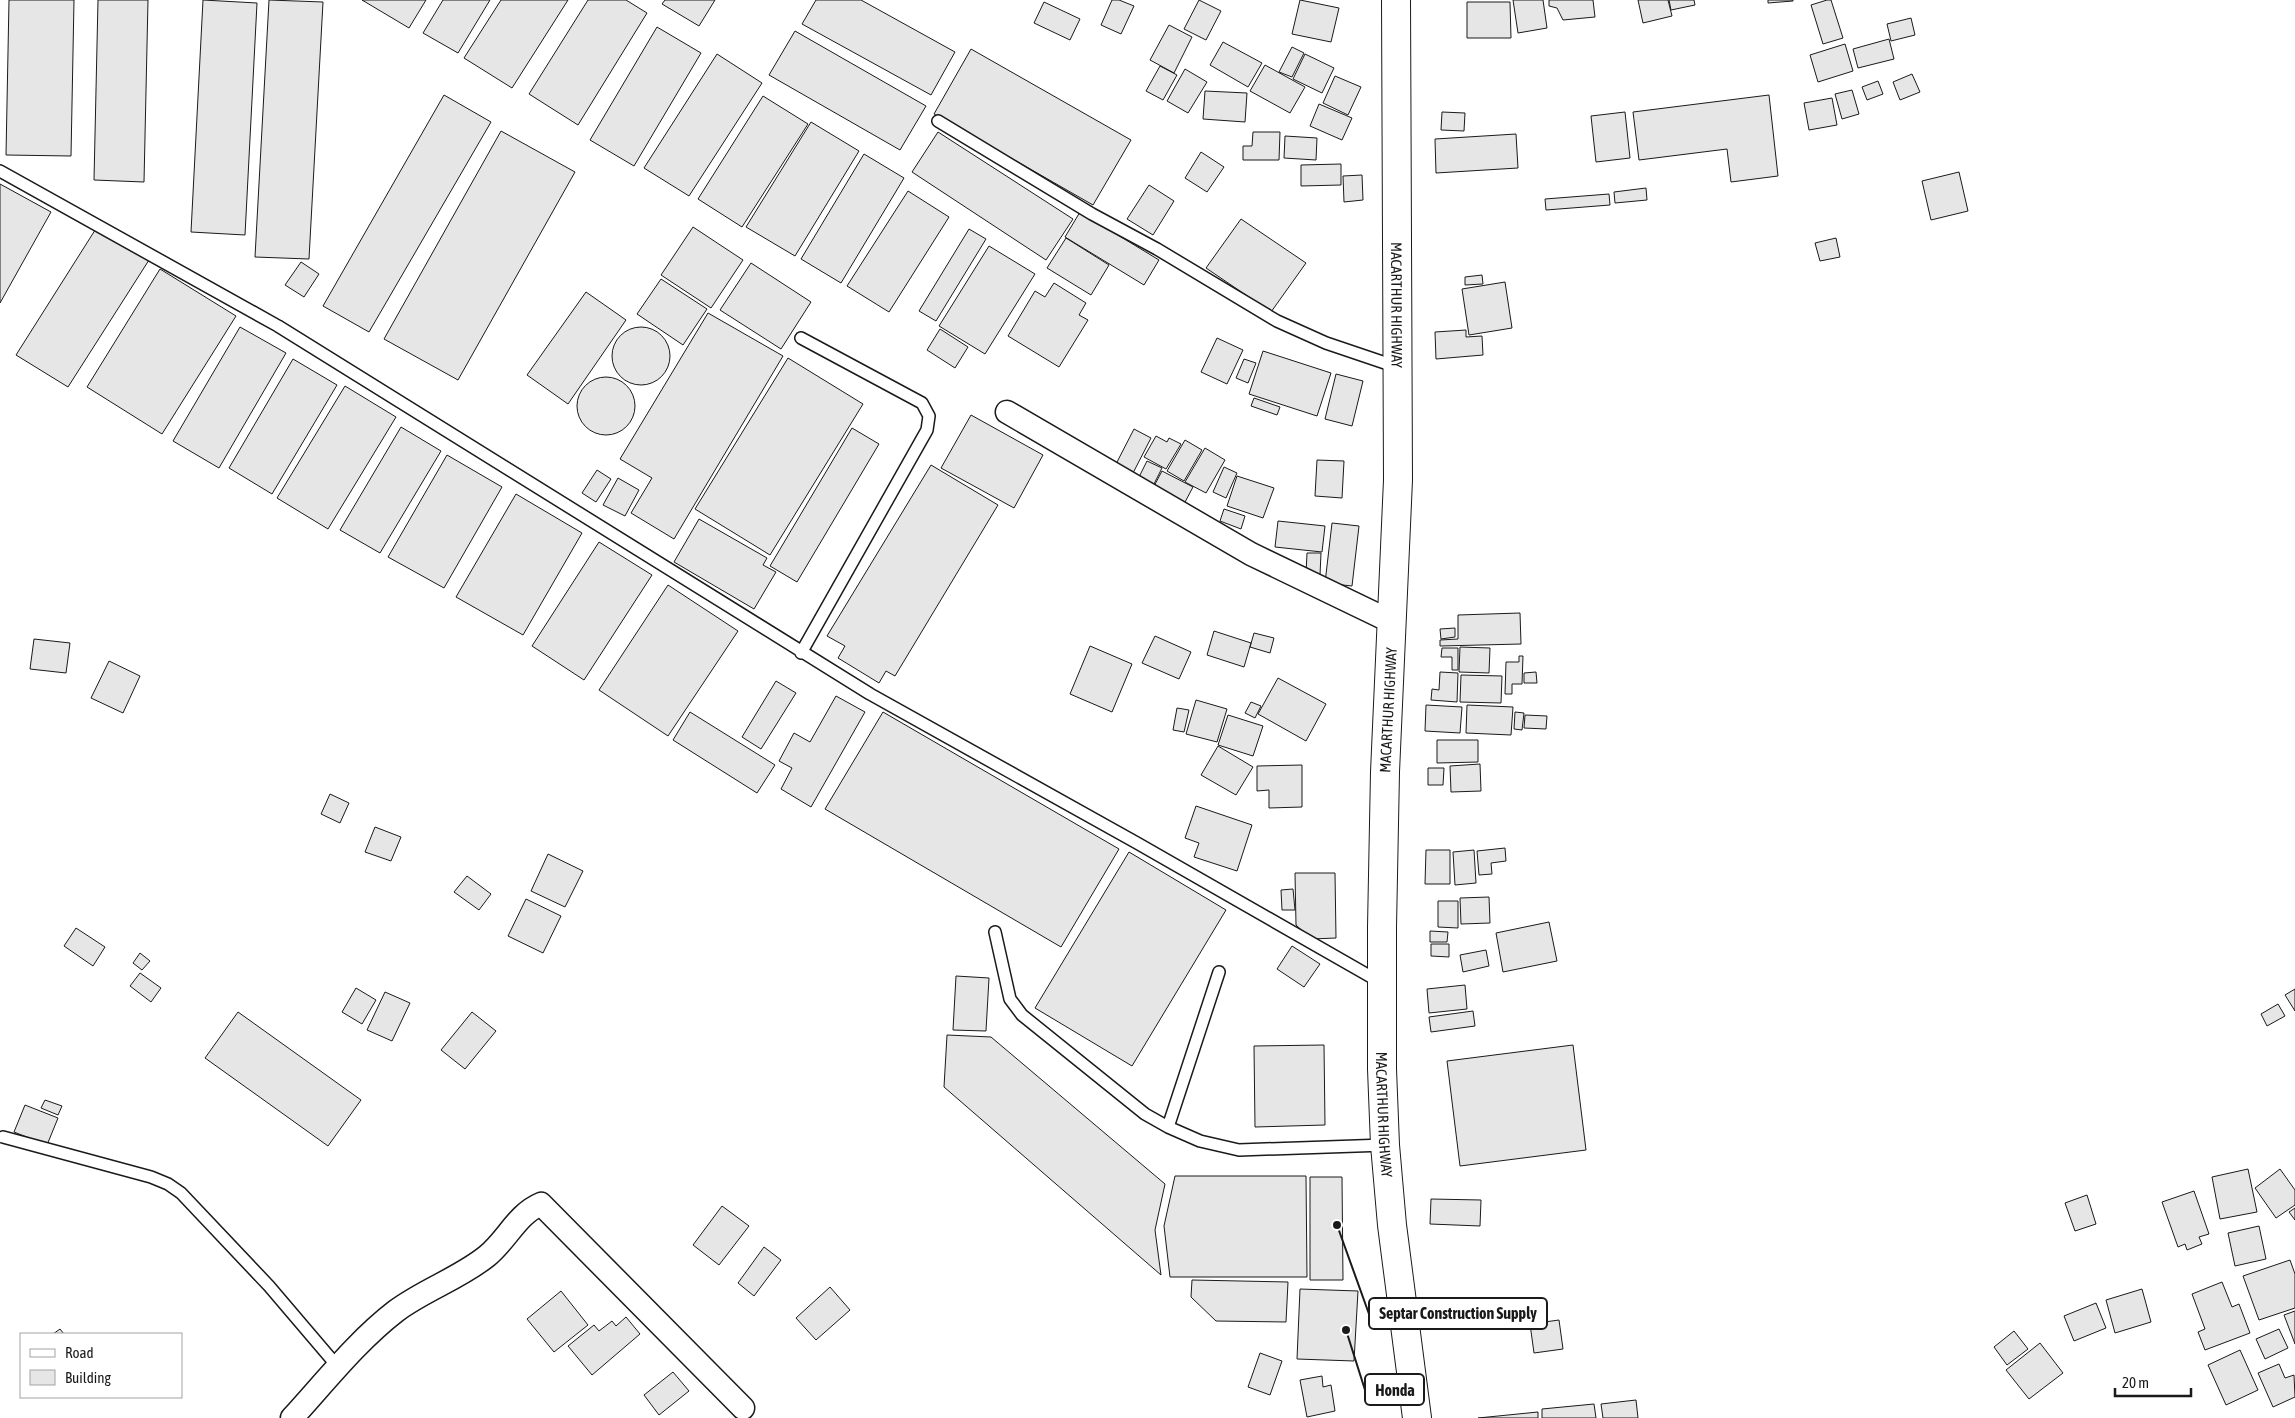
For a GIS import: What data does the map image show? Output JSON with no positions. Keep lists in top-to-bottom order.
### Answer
{
  "streets": {
    "highway": ["MACARTHUR HIGHWAY"]
  },
  "places": ["Septar Construction Supply", "Honda"],
  "legend": ["Road", "Building"],
  "scale_bar": "20 m"
}
